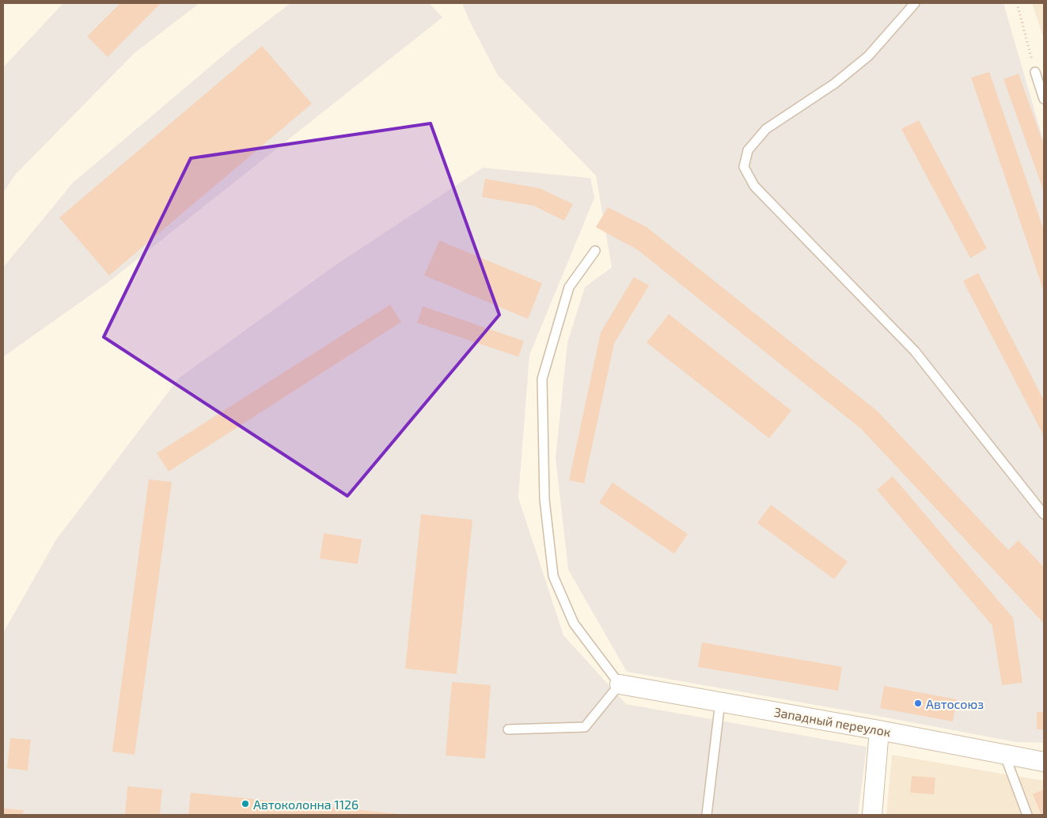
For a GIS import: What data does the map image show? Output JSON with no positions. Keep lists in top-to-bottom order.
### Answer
{
  "streets": {
    "street": ["Западный переулок"]
  },
  "places": ["Автосоюз", "Автоколонна 1126"]
}
